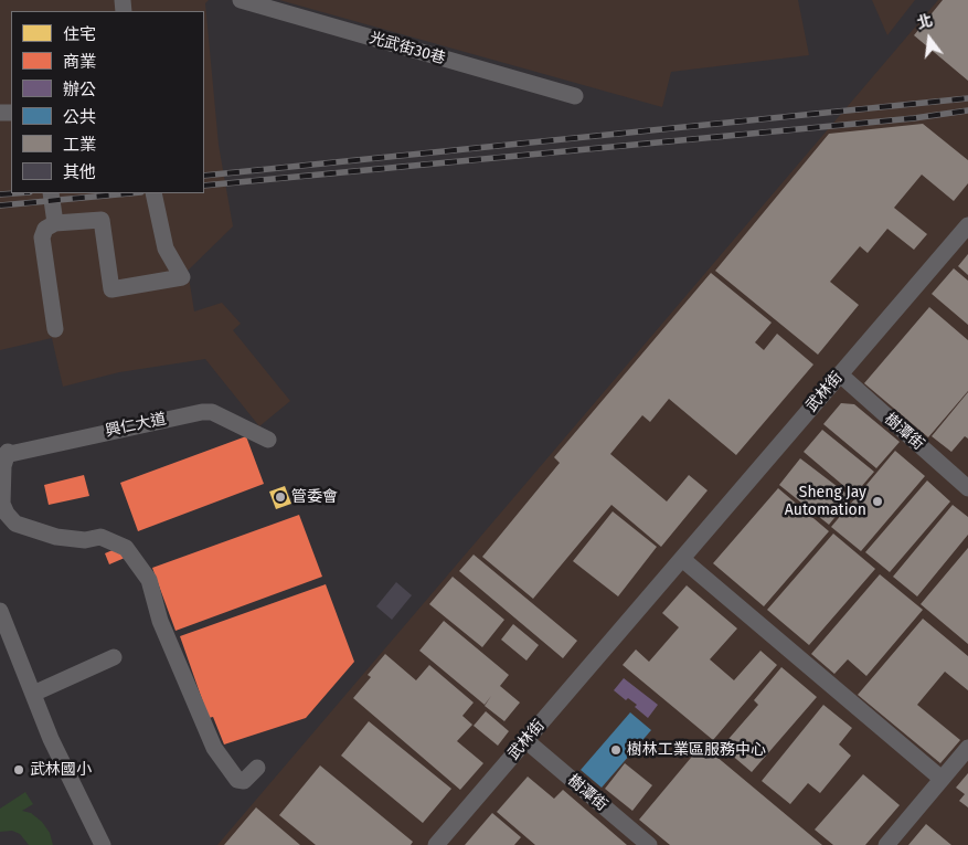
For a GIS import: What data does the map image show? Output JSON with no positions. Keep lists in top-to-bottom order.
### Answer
{
  "streets": {
    "street": [
      "光武街30巷",
      "武林街",
      "興仁大道",
      "樹潭街"
    ]
  },
  "crossings": [
    ["武林街", "樹潭街"]
  ],
  "places": [
    "管委會",
    "Sheng Jay Automation",
    "樹林工業區服務中心",
    "武林國小"
  ],
  "legend": [
    "住宅",
    "商業",
    "辦公",
    "公共",
    "工業",
    "其他"
  ],
  "north": "top"
}
